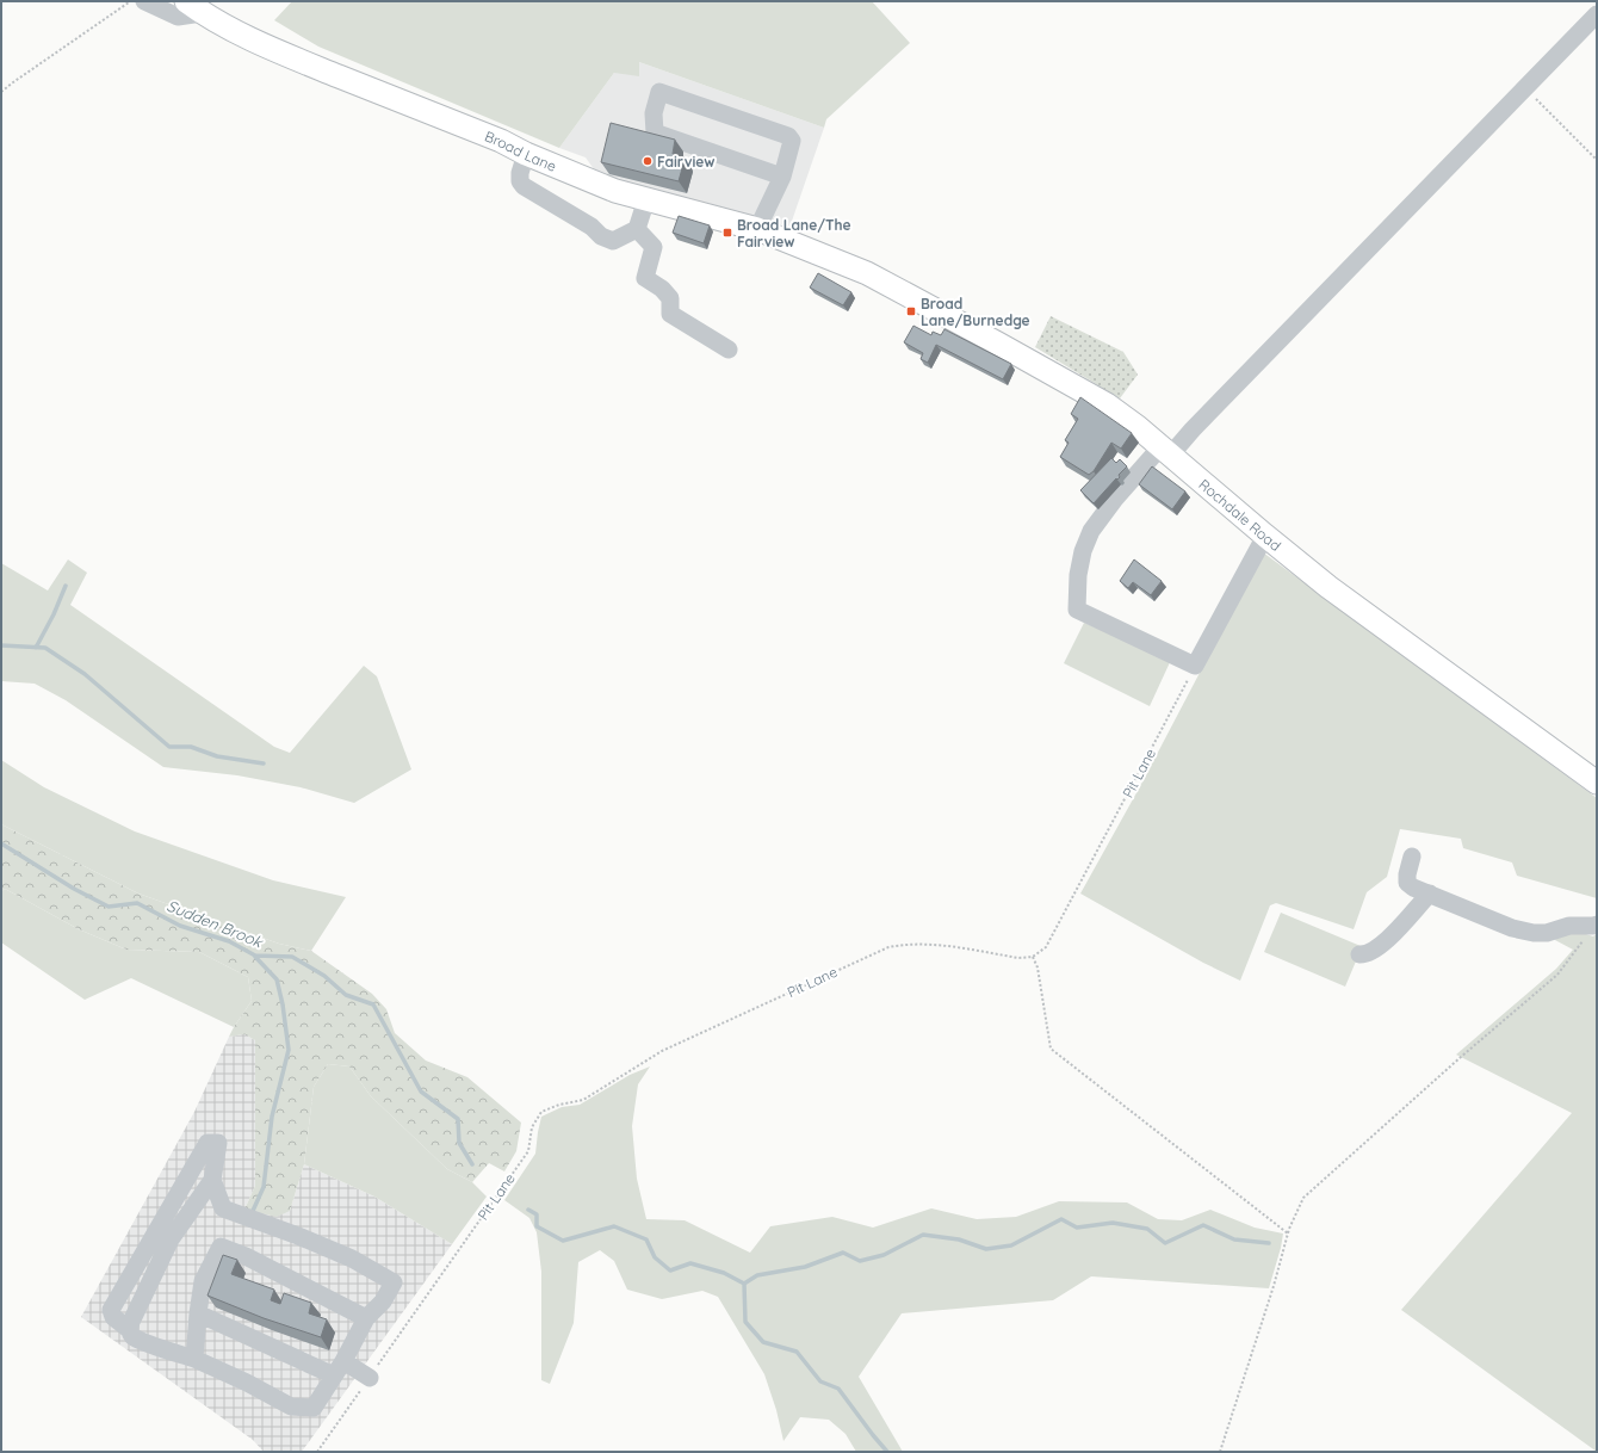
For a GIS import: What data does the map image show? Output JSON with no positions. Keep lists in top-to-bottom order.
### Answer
{
  "streets": {
    "main road": ["Broad Lane", "Rochdale Road"],
    "path": ["Pit Lane"]
  },
  "crossings": [
    ["Broad Lane", "Rochdale Road"]
  ],
  "water": ["Sudden Brook"],
  "places": {
    "other": ["Fairview"],
    "transit": ["Broad Lane/The Fairview", "Broad Lane/Burnedge"]
  }
}
